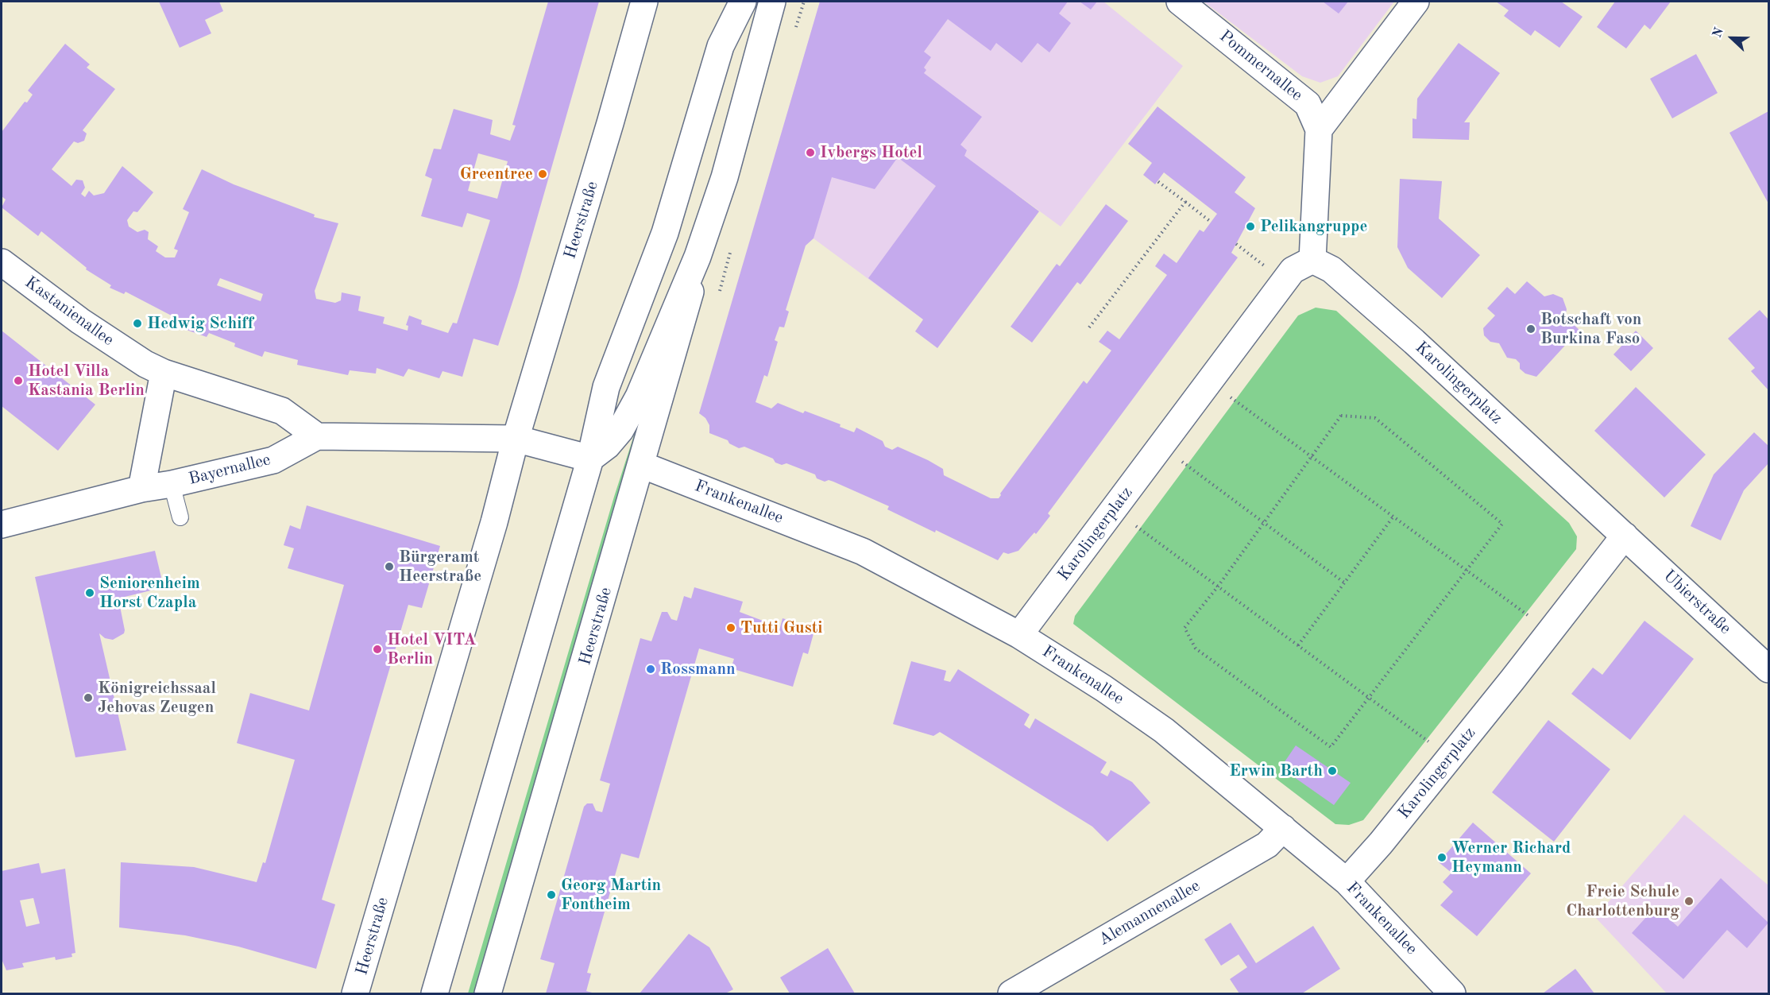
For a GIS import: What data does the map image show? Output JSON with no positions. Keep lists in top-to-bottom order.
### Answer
{
  "streets": {
    "street": [
      "Pommernallee",
      "Heerstraße",
      "Kastanienallee",
      "Karolingerplatz",
      "Bayernallee",
      "Frankenallee",
      "Ubierstraße",
      "Alemannenallee"
    ]
  },
  "crossings": [
    ["Pommernallee", "Karolingerplatz"],
    ["Heerstraße", "Bayernallee"],
    ["Heerstraße", "Frankenallee"],
    ["Kastanienallee", "Bayernallee"],
    ["Karolingerplatz", "Frankenallee"],
    ["Karolingerplatz", "Ubierstraße"],
    ["Frankenallee", "Alemannenallee"]
  ],
  "places": [
    "Ivbergs Hotel",
    "Greentree",
    "Pelikangruppe",
    "Hedwig Schiff",
    "Botschaft von Burkina Faso",
    "Hotel Villa Kastania Berlin",
    "Bürgeramt Heerstraße",
    "Seniorenheim Horst Czapla",
    "Tutti Gusti",
    "Hotel VITA Berlin",
    "Rossmann",
    "Königreichssaal Jehovas Zeugen",
    "Erwin Barth",
    "Werner Richard Heymann",
    "Georg Martin Fontheim",
    "Freie Schule Charlottenburg"
  ],
  "north": "left"
}
